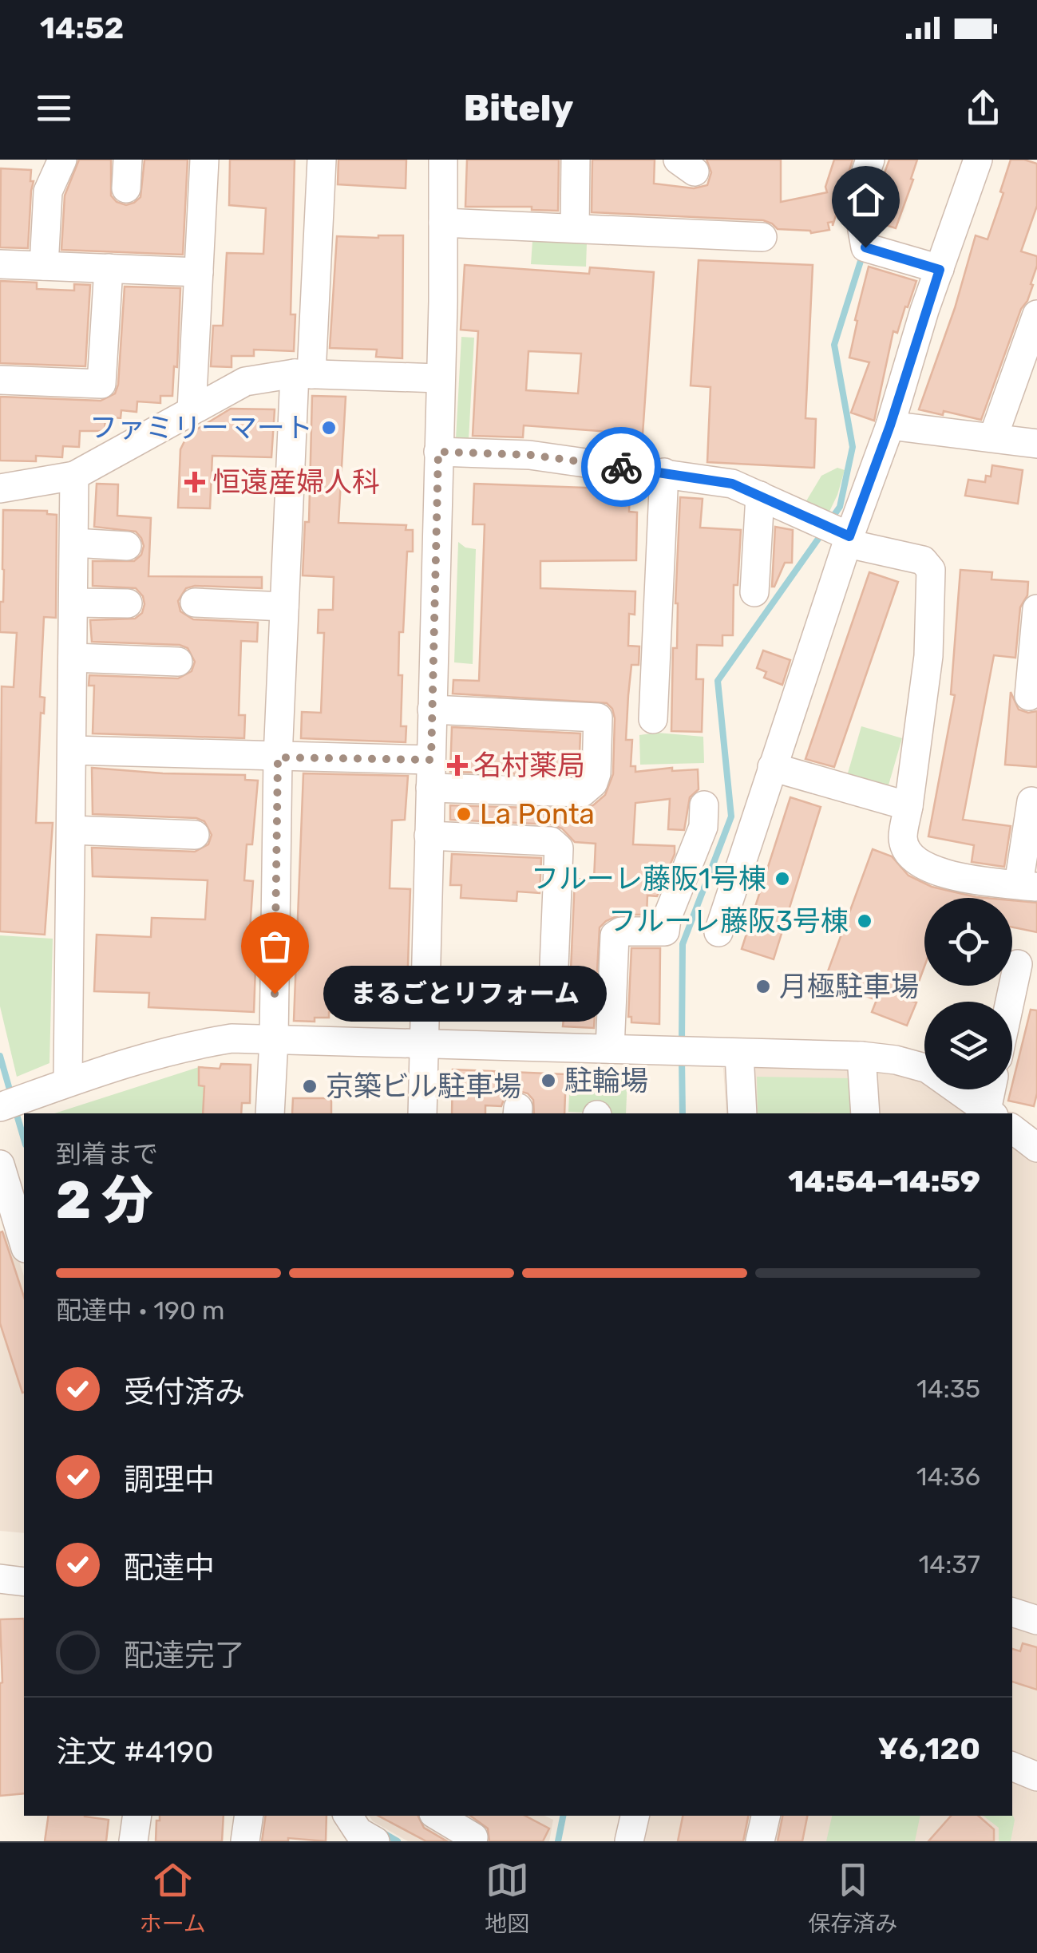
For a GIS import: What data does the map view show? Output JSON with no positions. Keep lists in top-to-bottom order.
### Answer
{
  "places": {
    "other": [
      "ファミリーマート",
      "La Ponta",
      "フルーレ藤阪1号棟",
      "フルーレ藤阪3号棟",
      "月極駐車場",
      "まるごとリフォーム",
      "駐輪場",
      "京築ビル駐車場"
    ],
    "health": ["恒遠産婦人科", "名村薬局"]
  },
  "page": {
    "status": "14:52",
    "header": "Bitely",
    "bubble": "まるごとリフォーム",
    "heading": ["2 分", "到着まで", "14:54–14:59"],
    "panel": ["注文 #4190", "¥6,120"],
    "bar": "配達中 · 190 m",
    "list": [
      ["受付済み", "14:35"],
      ["調理中", "14:36"],
      ["配達中", "14:37"],
      "配達完了"
    ],
    "tabs": ["ホーム", "地図", "保存済み"]
  }
}
